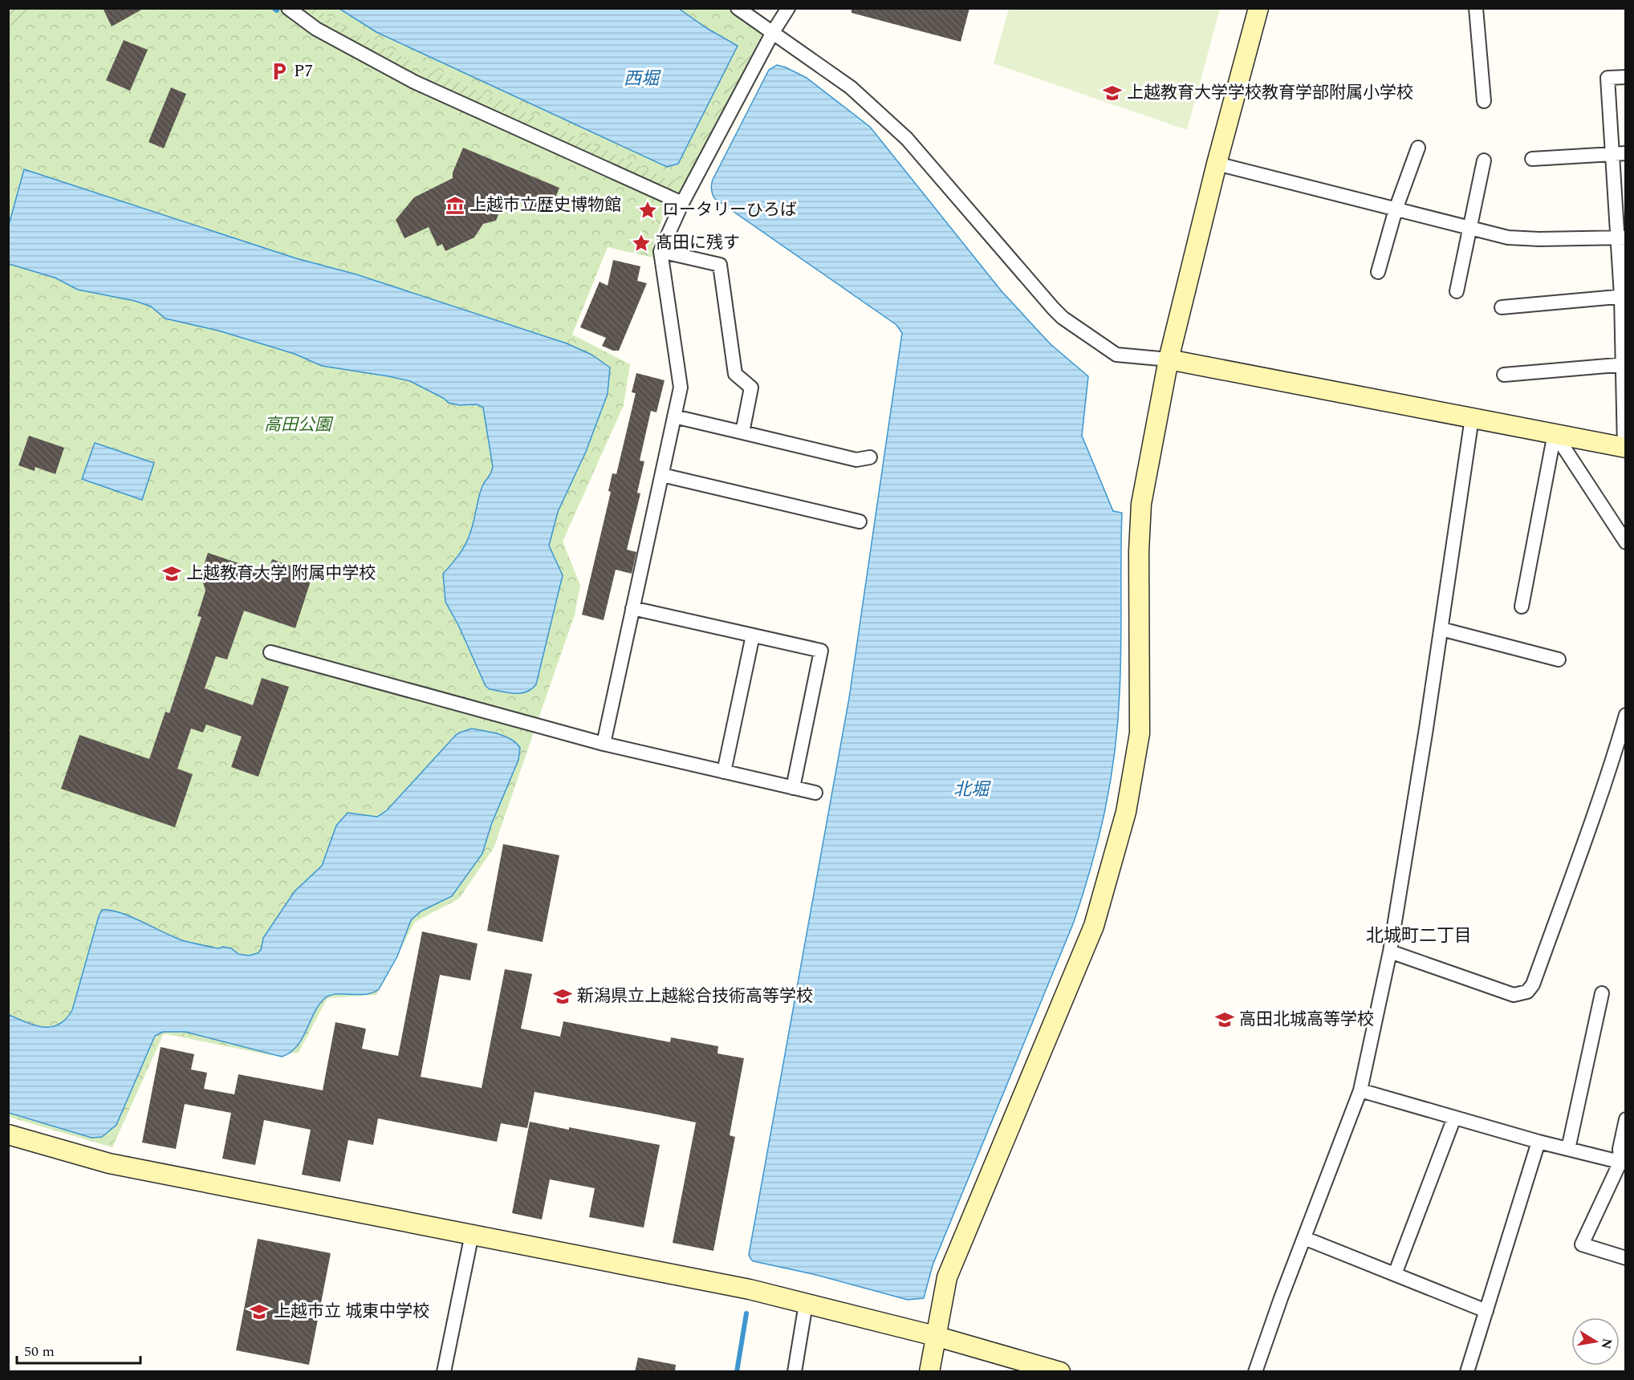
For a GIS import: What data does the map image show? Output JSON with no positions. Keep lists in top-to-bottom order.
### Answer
{
  "districts": ["北城町二丁目"],
  "water": ["西堀", "北堀"],
  "parks": ["高田公園"],
  "places": {
    "parking": ["P7"],
    "school or university": [
      "上越教育大学学校教育学部附属小学校",
      "上越教育大学 附属中学校",
      "新潟県立上越総合技術高等学校",
      "高田北城高等学校",
      "上越市立 城東中学校"
    ],
    "museum": ["上越市立歴史博物館"],
    "place": ["ロータリーひろば", "髙田に残す"]
  },
  "scale_bar": "50 m",
  "north": "right"
}
